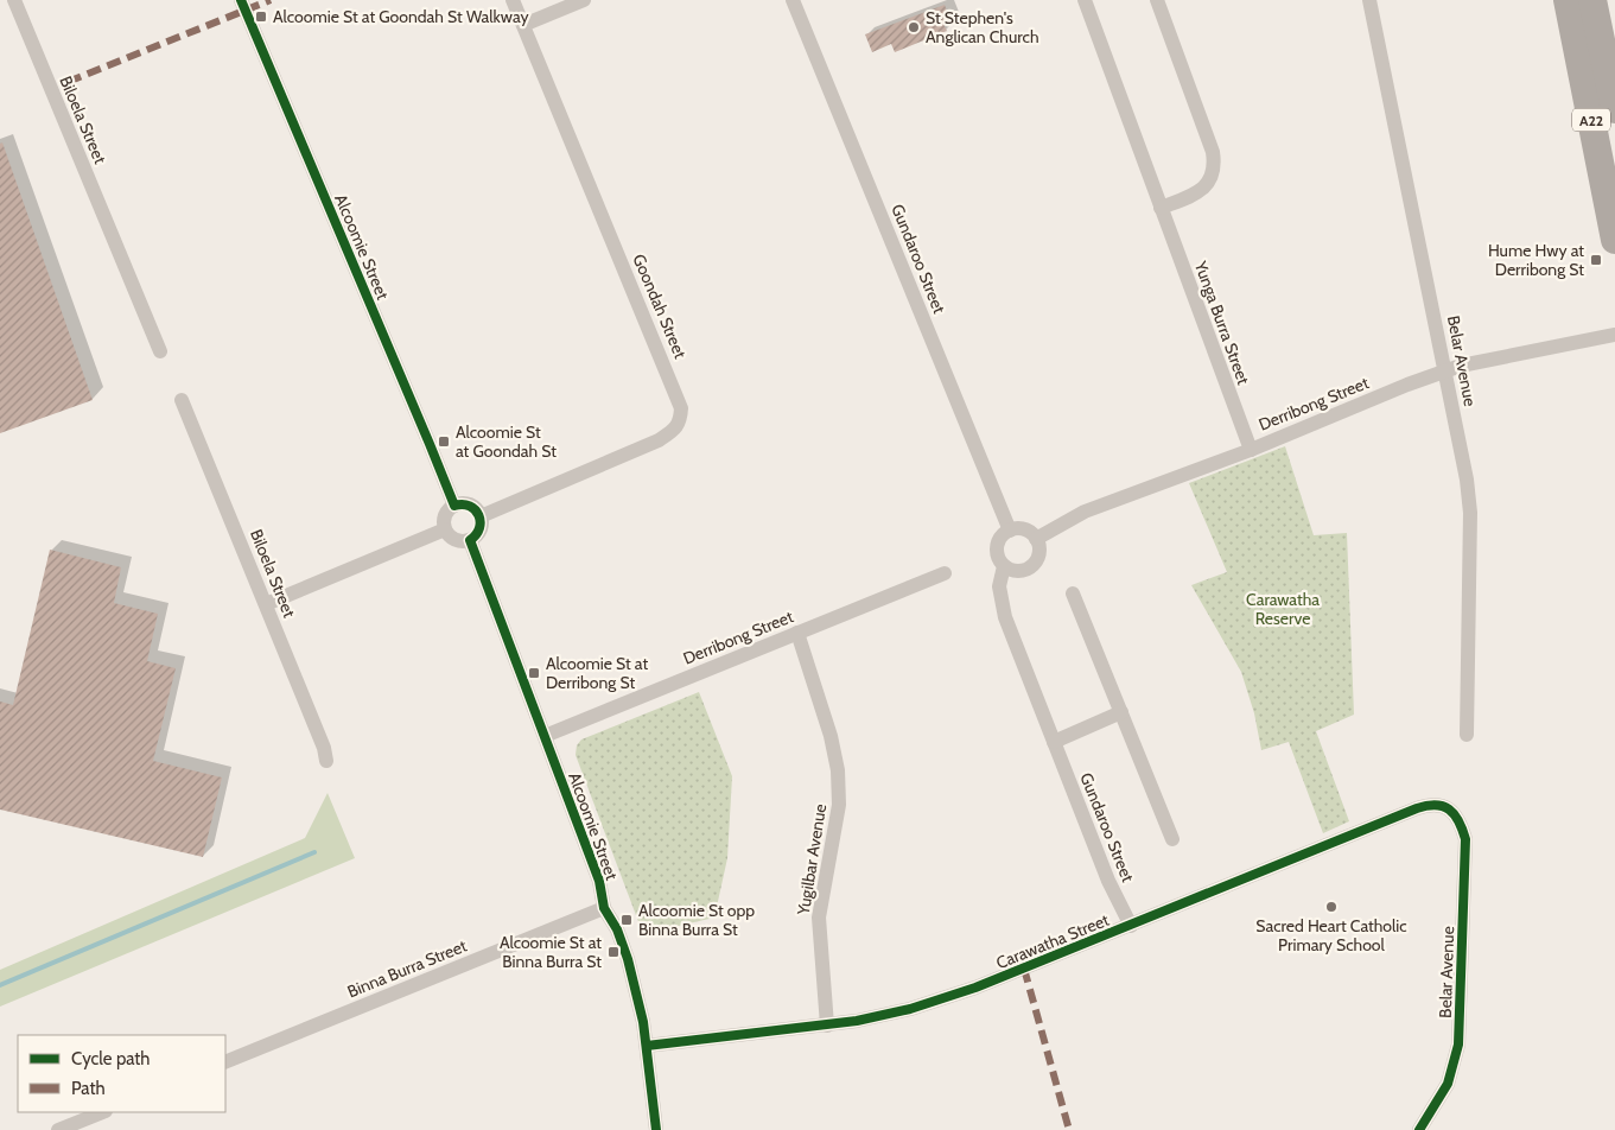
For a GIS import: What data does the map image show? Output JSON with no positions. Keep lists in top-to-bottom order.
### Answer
{
  "streets": {
    "highway": ["A22"],
    "street": [
      "Biloela Street",
      "Alcoomie Street",
      "Gundaroo Street",
      "Goondah Street",
      "Yunga Burra Street",
      "Belar Avenue",
      "Derribong Street",
      "Yugilbar Avenue",
      "Carawatha Street",
      "Binna Burra Street"
    ]
  },
  "crossings": [
    ["Alcoomie Street", "Goondah Street"],
    ["Alcoomie Street", "Derribong Street"],
    ["Alcoomie Street", "Carawatha Street"],
    ["Alcoomie Street", "Binna Burra Street"],
    ["Gundaroo Street", "Derribong Street"],
    ["Gundaroo Street", "Carawatha Street"],
    ["Yunga Burra Street", "Derribong Street"],
    ["Belar Avenue", "Derribong Street"],
    ["Belar Avenue", "Carawatha Street"],
    ["Derribong Street", "Yugilbar Avenue"],
    ["Yugilbar Avenue", "Carawatha Street"]
  ],
  "parks": ["Carawatha Reserve"],
  "places": {
    "transit": [
      "Alcoomie St at Goondah St Walkway",
      "Hume Hwy at Derribong St",
      "Alcoomie St at Goondah St",
      "Alcoomie St at Derribong St",
      "Alcoomie St opp Binna Burra St",
      "Alcoomie St at Binna Burra St"
    ],
    "other": ["St Stephen's Anglican Church", "Sacred Heart Catholic Primary School"]
  },
  "legend": ["Cycle path", "Path"]
}
